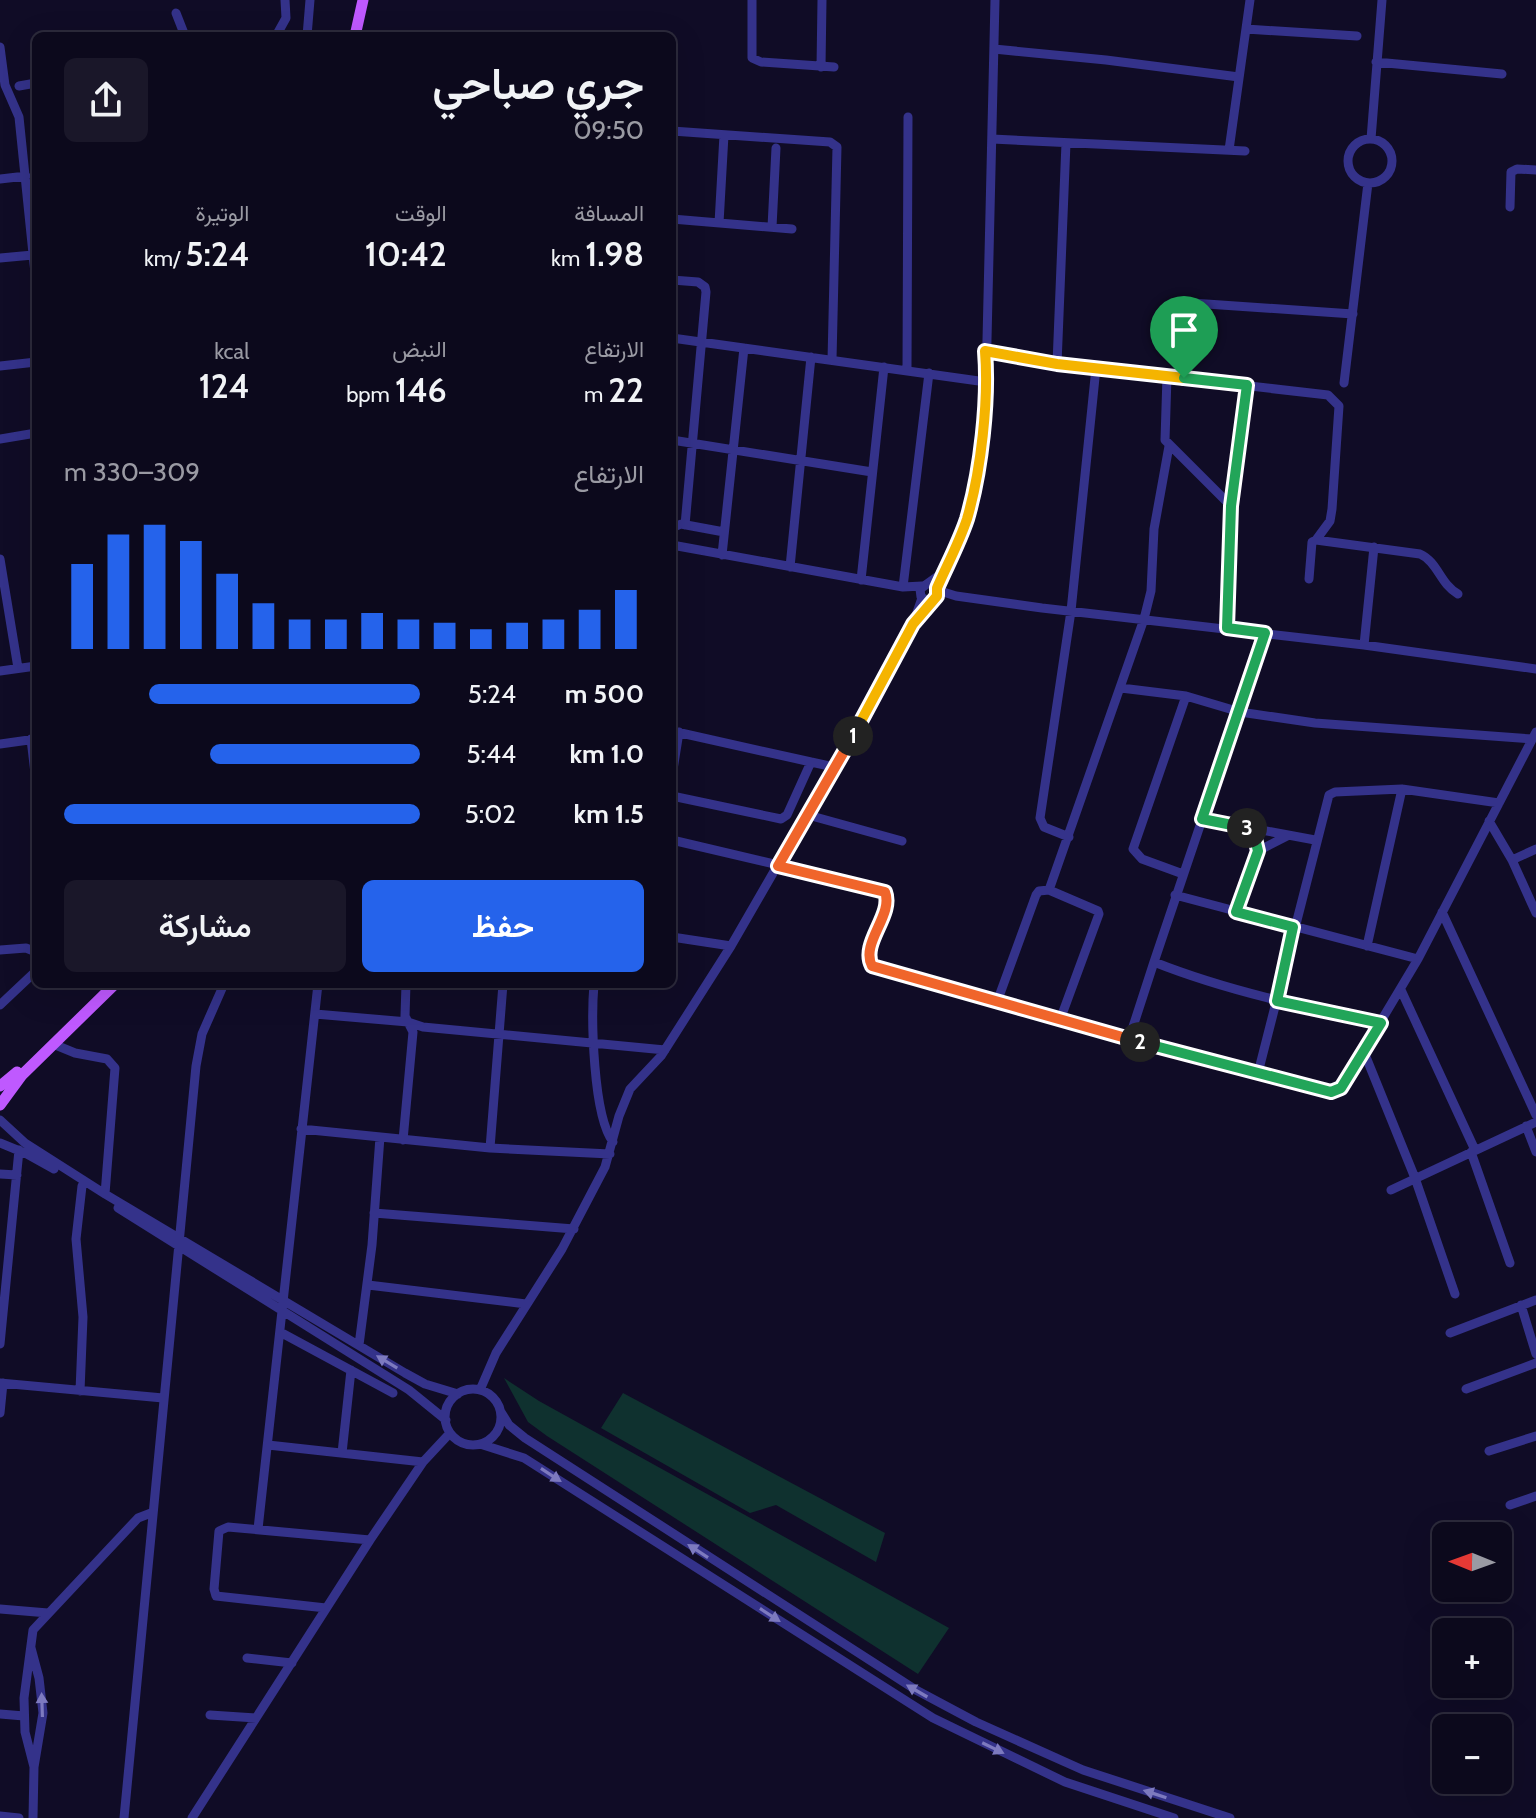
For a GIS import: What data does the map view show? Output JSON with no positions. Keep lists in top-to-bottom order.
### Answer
{
  "north": "left",
  "page": {
    "heading": ["جري صباحي", "09:50"],
    "stats": [
      ["المسافة", "1.98 km"],
      ["الوقت", "10:42"],
      ["الوتيرة", "5:24 /km"],
      ["الارتفاع", "22 m"],
      ["النبض", "146 bpm"],
      ["kcal", "124"]
    ],
    "chart": ["الارتفاع", "309–330 m"],
    "list": [
      {
        "name": "500 m",
        "note": "5:24"
      },
      {
        "name": "1.0 km",
        "note": "5:44"
      },
      {
        "name": "1.5 km",
        "note": "5:02"
      }
    ],
    "pins": ["1", "3", "2"],
    "buttons": ["حفظ", "مشاركة"],
    "map_buttons": ["+", "−"]
  }
}
